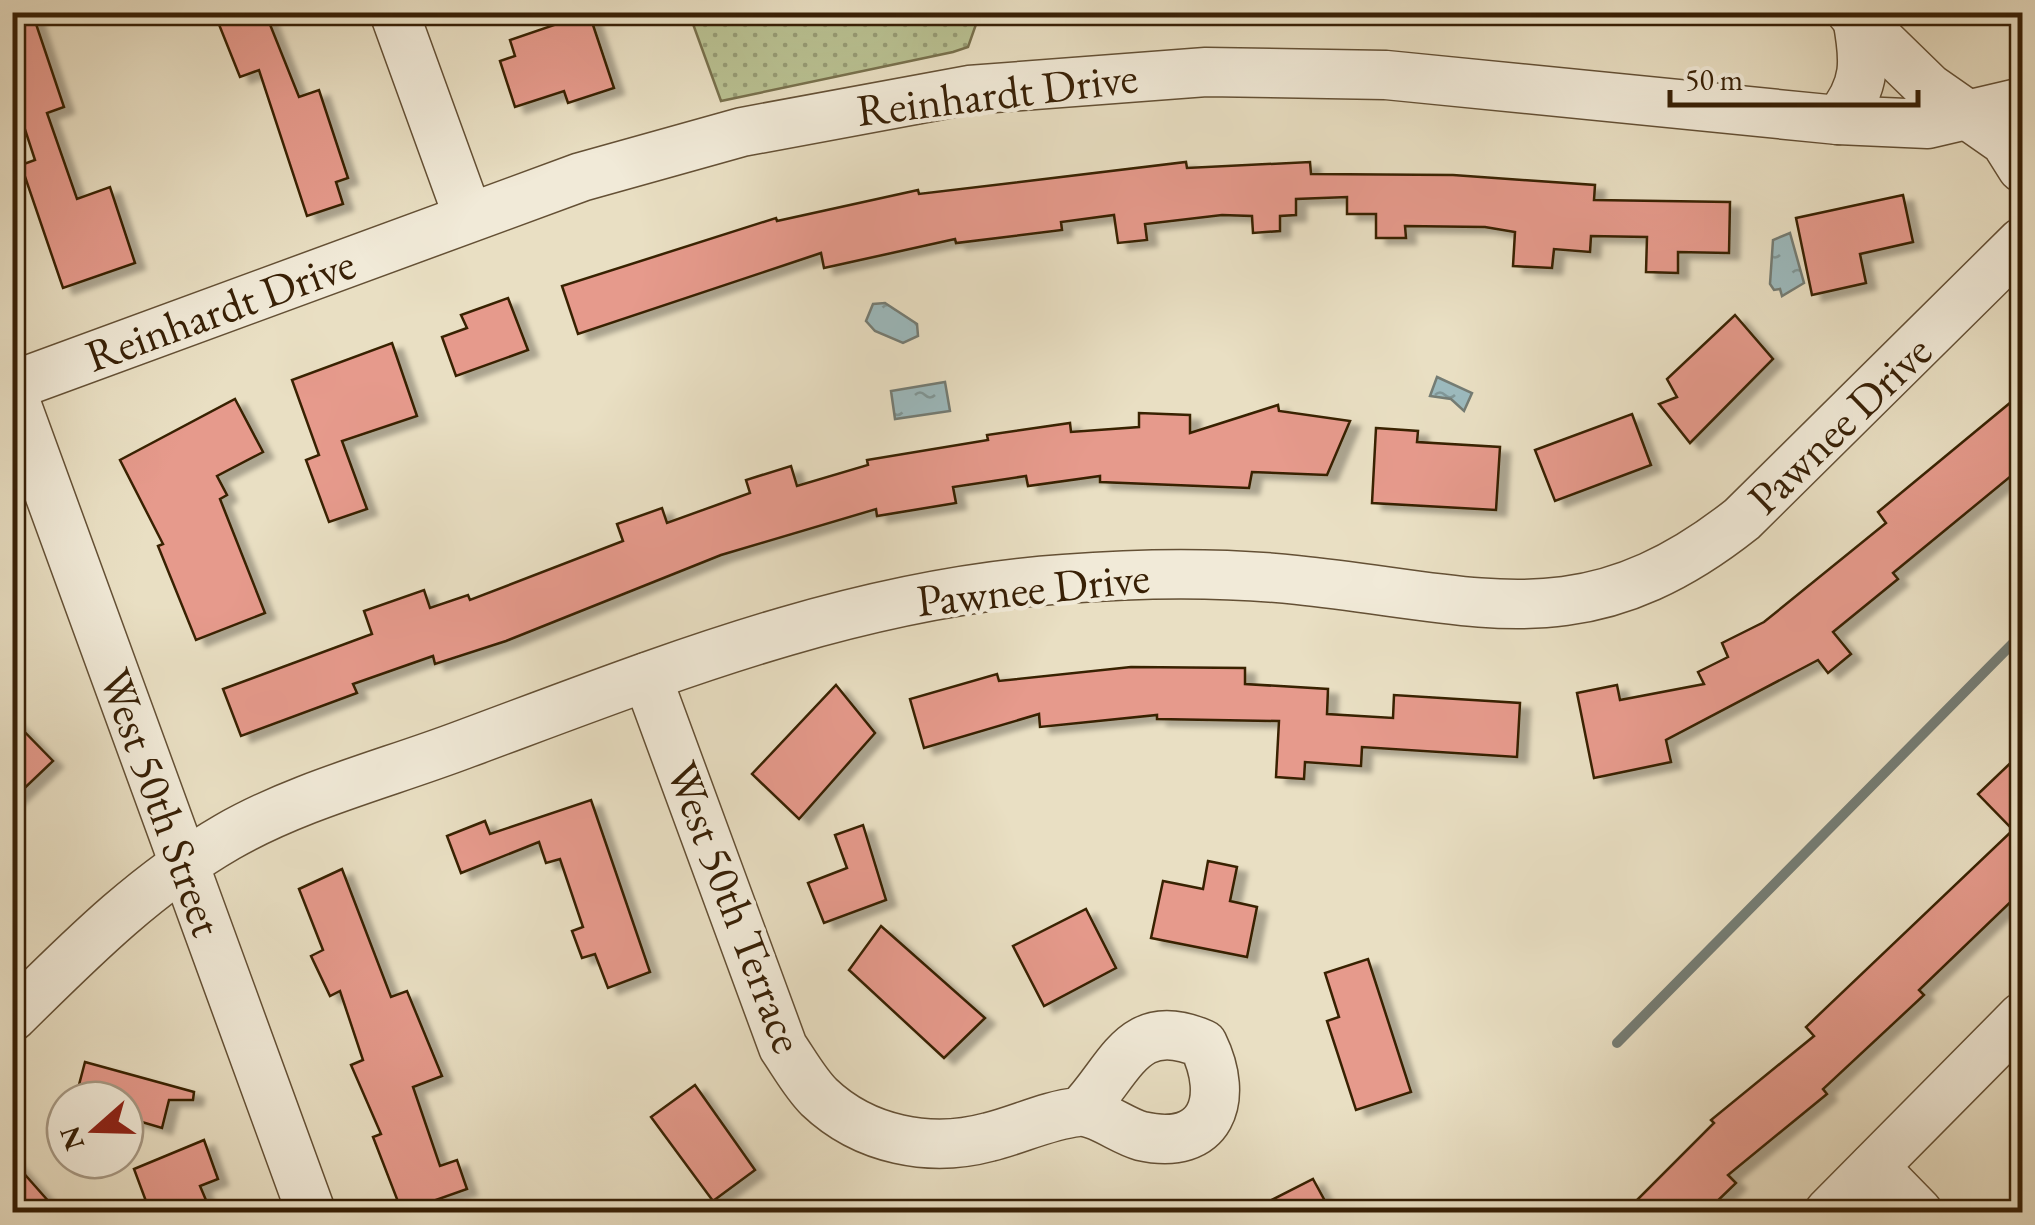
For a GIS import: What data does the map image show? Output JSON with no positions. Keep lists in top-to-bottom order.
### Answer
{
  "streets": {
    "street": [
      "Reinhardt Drive",
      "Pawnee Drive",
      "West 50th Street",
      "West 50th Terrace"
    ]
  },
  "crossings": [
    ["Reinhardt Drive", "West 50th Street"],
    ["Pawnee Drive", "West 50th Street"],
    ["Pawnee Drive", "West 50th Terrace"]
  ],
  "scale_bar": "50 m",
  "north": "left"
}
